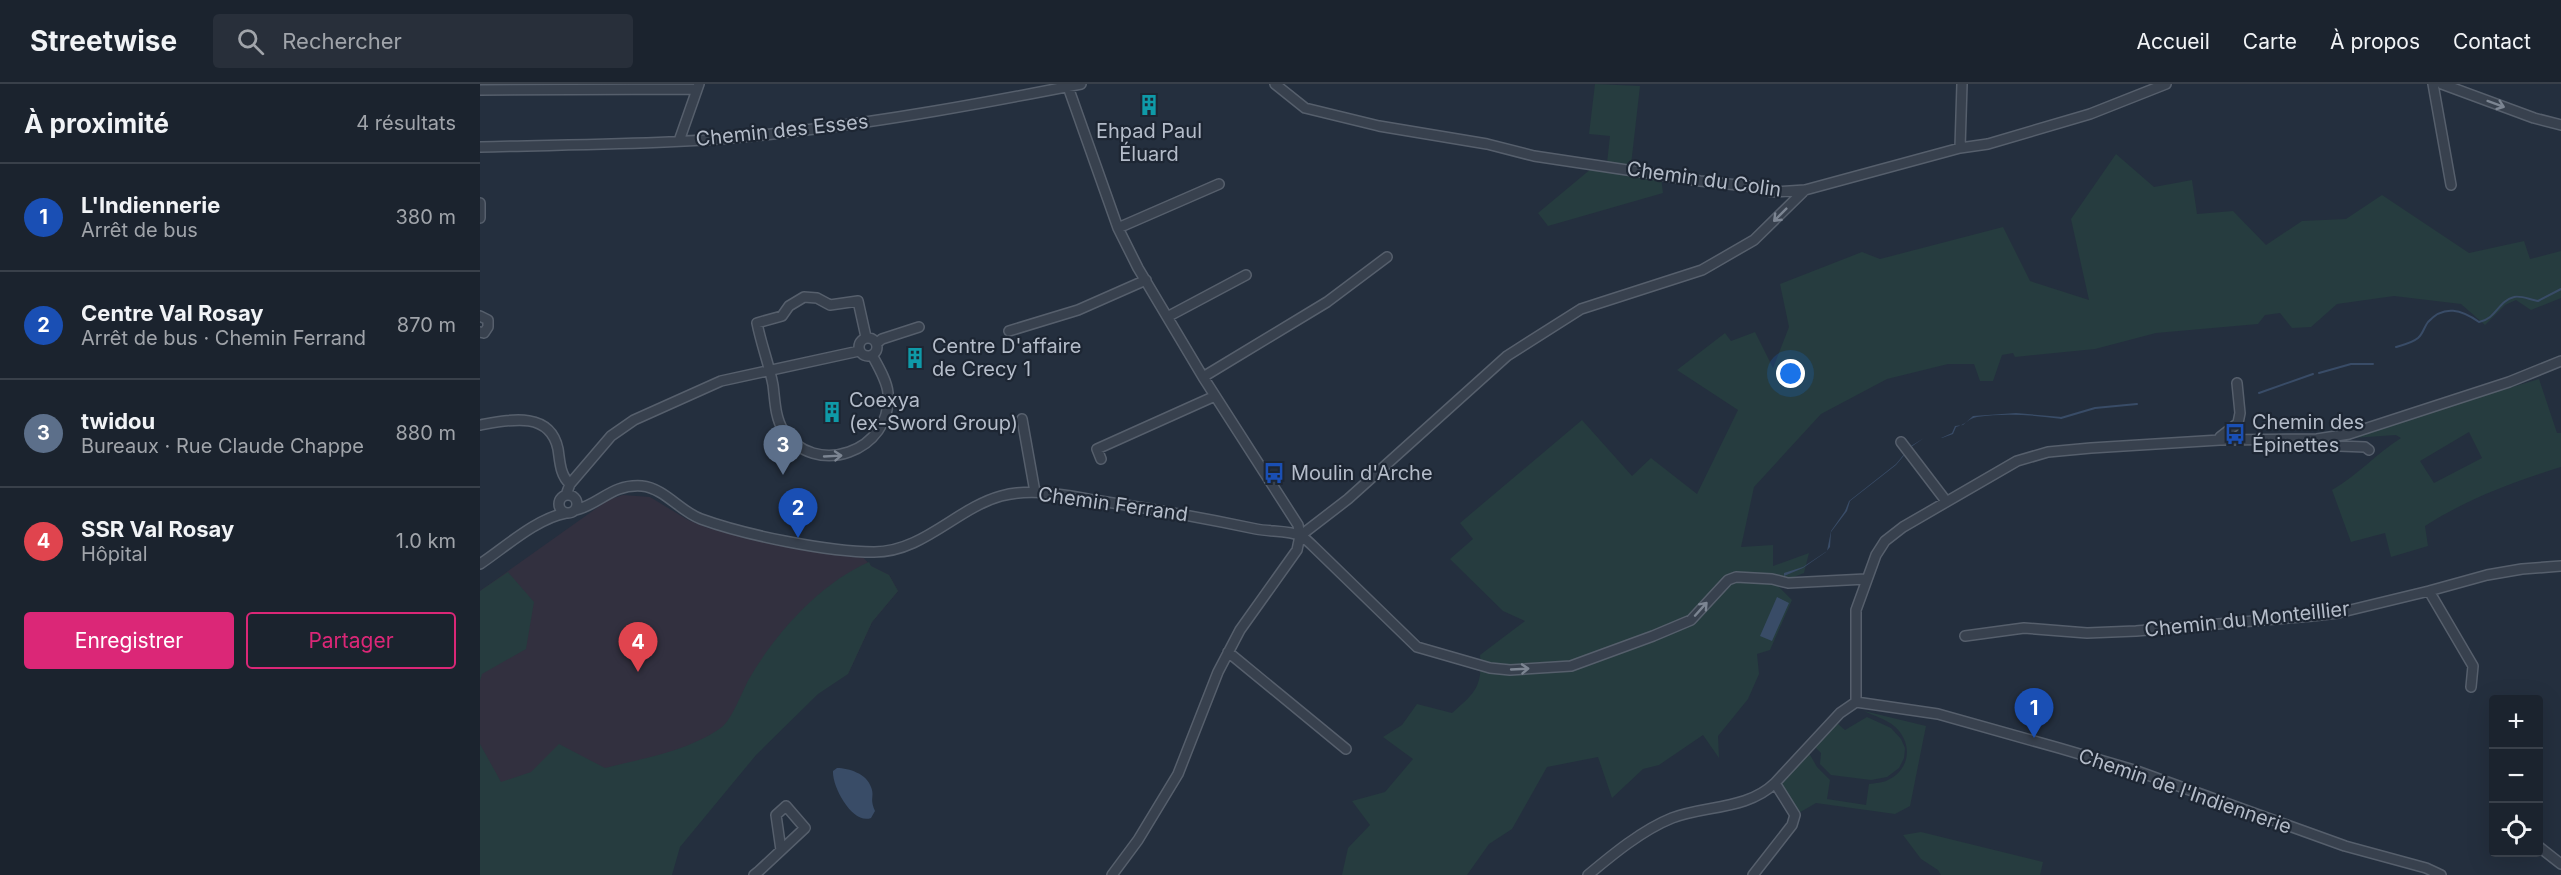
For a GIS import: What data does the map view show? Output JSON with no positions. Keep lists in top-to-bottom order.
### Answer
{
  "streets": {
    "street": [
      "Chemin des Esses",
      "Chemin du Colin",
      "Chemin Ferrand",
      "Chemin du Monteillier",
      "Chemin de l'Indiennerie"
    ]
  },
  "places": {
    "building": ["Ehpad Paul Éluard", "Centre D'affaire de Crecy 1", "Coexya (ex-Sword Group)"],
    "bus stop": ["Chemin des Épinettes", "Moulin d'Arche"]
  },
  "page": {
    "header": "Streetwise",
    "search": "Rechercher",
    "nav": [
      "Accueil",
      "Carte",
      "À propos",
      "Contact"
    ],
    "heading": ["À proximité", "4 résultats"],
    "list": [
      {
        "mark": "1",
        "name": "L'Indiennerie",
        "note": "Arrêt de bus",
        "value": "380 m"
      },
      {
        "mark": "2",
        "name": "Centre Val Rosay",
        "note": "Arrêt de bus · Chemin Ferrand",
        "value": "870 m"
      },
      {
        "mark": "3",
        "name": "twidou",
        "note": "Bureaux · Rue Claude Chappe",
        "value": "880 m"
      },
      {
        "mark": "4",
        "name": "SSR Val Rosay",
        "note": "Hôpital",
        "value": "1.0 km"
      }
    ],
    "pins": [
      "3",
      "2",
      "4",
      "1"
    ],
    "buttons": ["Enregistrer", "Partager"],
    "map_buttons": ["+", "−"]
  }
}
